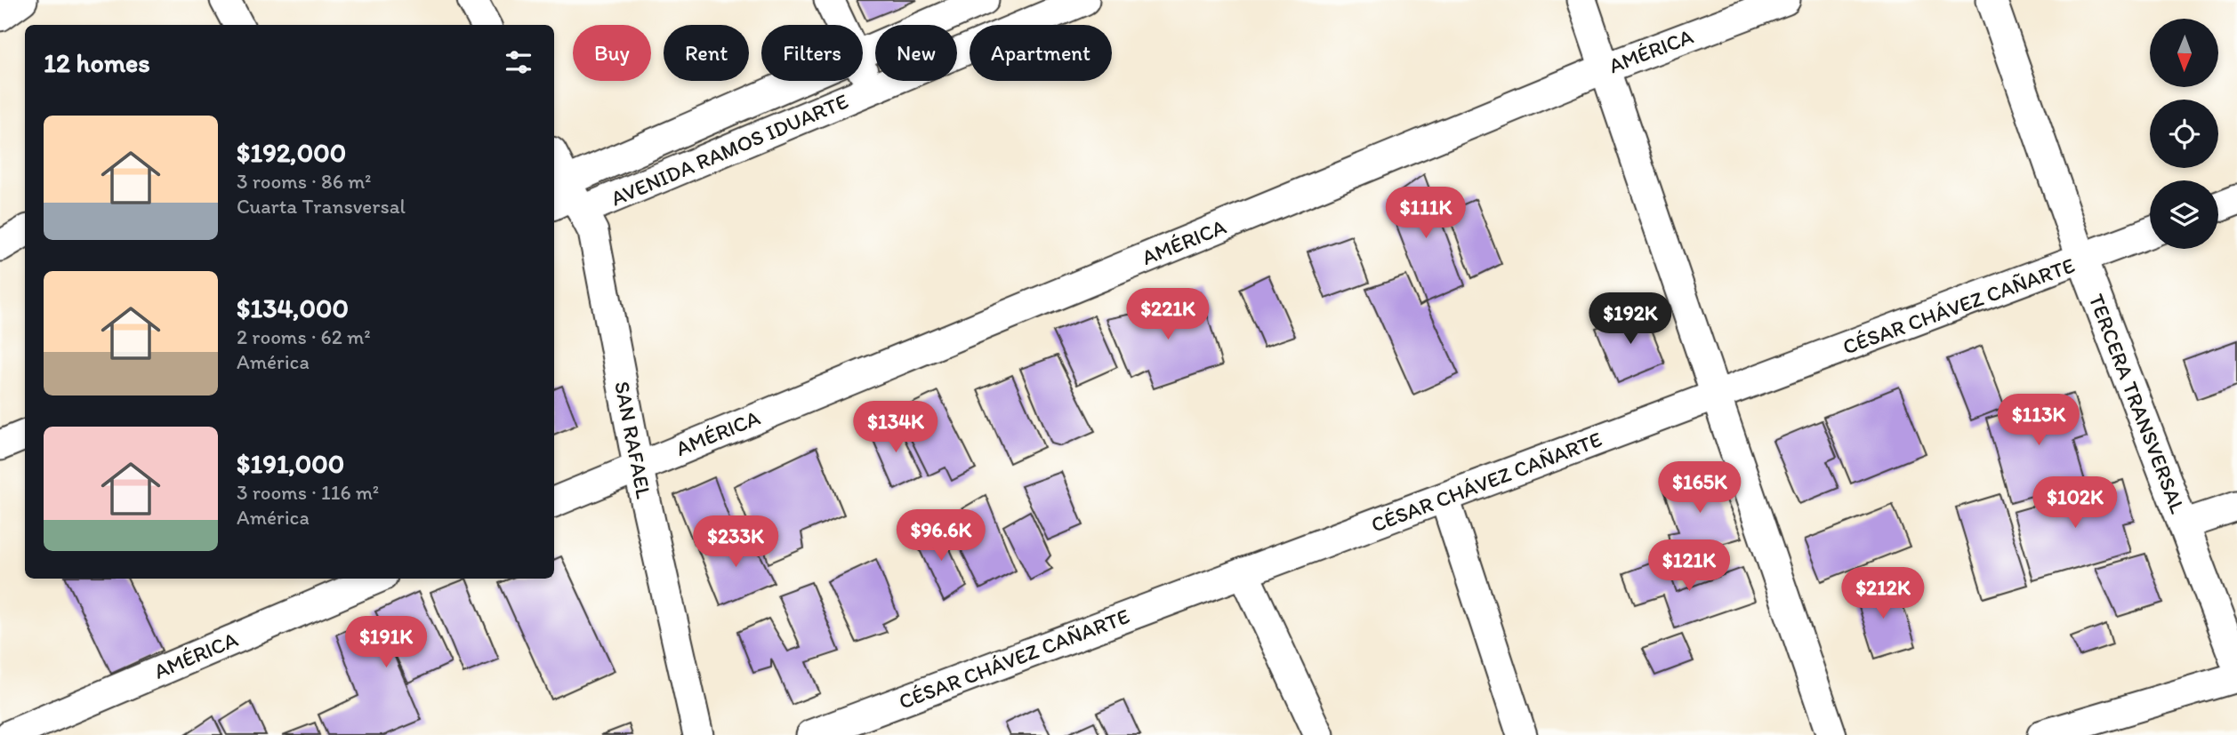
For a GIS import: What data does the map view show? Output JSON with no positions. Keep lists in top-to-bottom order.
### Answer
{
  "streets": {
    "street": [
      "AMÉRICA",
      "AVENIDA RAMOS IDUARTE",
      "CÉSAR CHÁVEZ CAÑARTE",
      "TERCERA TRANSVERSAL",
      "SAN RAFAEL"
    ]
  },
  "crossings": [
    ["AMÉRICA", "SAN RAFAEL"],
    ["AVENIDA RAMOS IDUARTE", "SAN RAFAEL"],
    ["CÉSAR CHÁVEZ CAÑARTE", "TERCERA TRANSVERSAL"]
  ],
  "north": "bottom",
  "page": {
    "chip": [
      "Buy",
      "Rent",
      "Filters",
      "New",
      "Apartment"
    ],
    "heading": "12 homes",
    "list": [
      {
        "name": "$192,000",
        "note": "3 rooms · 86 m² · Cuarta Transversal"
      },
      {
        "name": "$134,000",
        "note": "2 rooms · 62 m² · América"
      },
      {
        "name": "$191,000",
        "note": "3 rooms · 116 m² · América"
      }
    ],
    "price": [
      "$111K",
      "$221K",
      "$192K",
      "$113K",
      "$134K",
      "$165K",
      "$102K",
      "$96.6K",
      "$233K",
      "$121K",
      "$212K",
      "$191K"
    ]
  }
}
